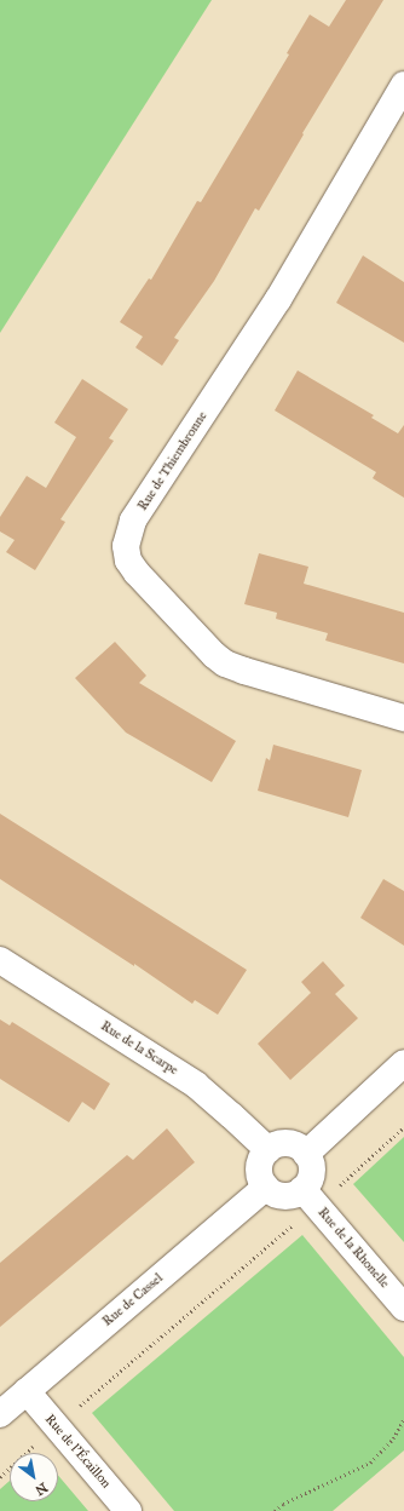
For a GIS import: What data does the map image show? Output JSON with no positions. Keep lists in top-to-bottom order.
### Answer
{
  "streets": {
    "street": [
      "Rue de Thiembronne",
      "Rue de la Scarpe",
      "Rue de la Rhonelle",
      "Rue de Cassel",
      "Rue de l'Écaillon"
    ]
  },
  "crossings": [
    ["Rue de la Scarpe", "Rue de la Rhonelle"],
    ["Rue de la Scarpe", "Rue de Cassel"],
    ["Rue de la Rhonelle", "Rue de Cassel"],
    ["Rue de Cassel", "Rue de l'Écaillon"]
  ],
  "north": "bottom right"
}
